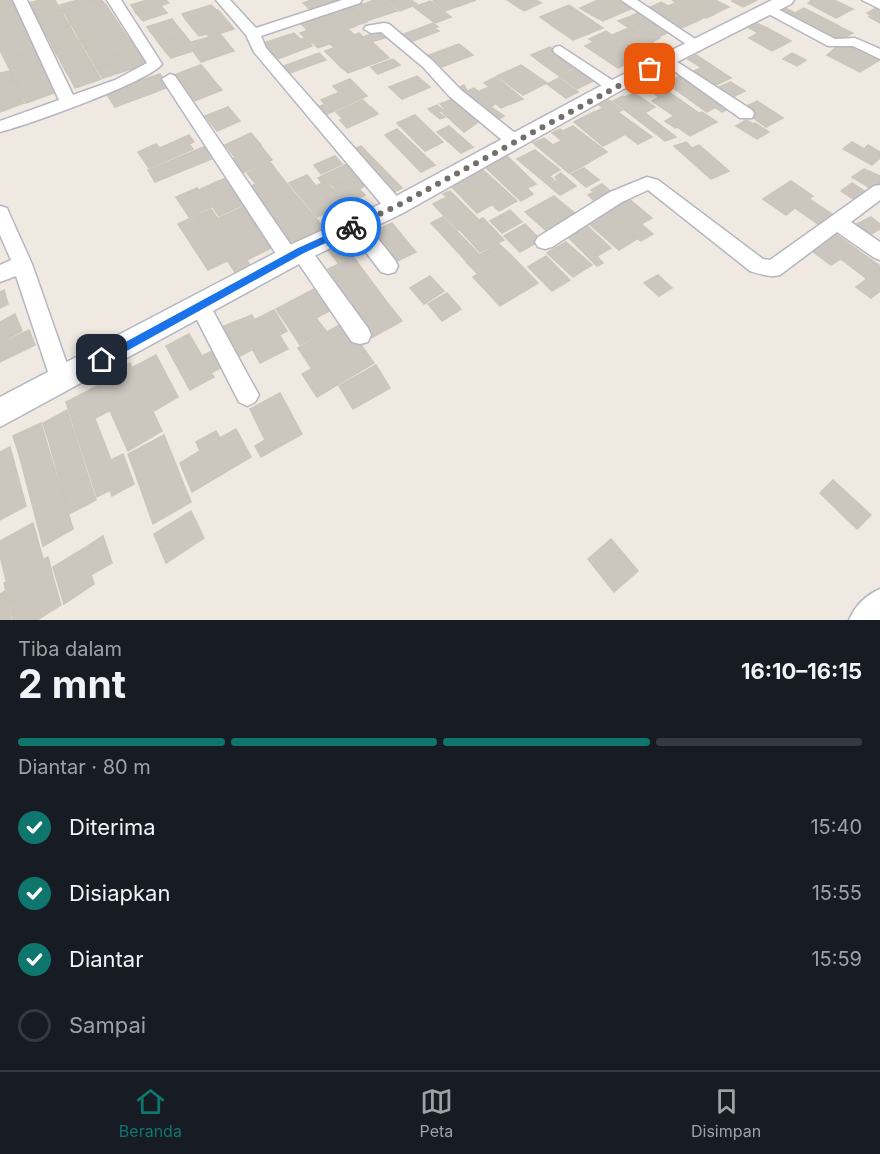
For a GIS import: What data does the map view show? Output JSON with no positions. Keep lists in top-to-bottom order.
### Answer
{
  "page": {
    "heading": ["2 mnt", "Tiba dalam", "16:10–16:15"],
    "bar": "Diantar · 80 m",
    "list": [
      ["Diterima", "15:40"],
      ["Disiapkan", "15:55"],
      ["Diantar", "15:59"],
      "Sampai"
    ],
    "tabs": ["Beranda", "Peta", "Disimpan"]
  }
}
